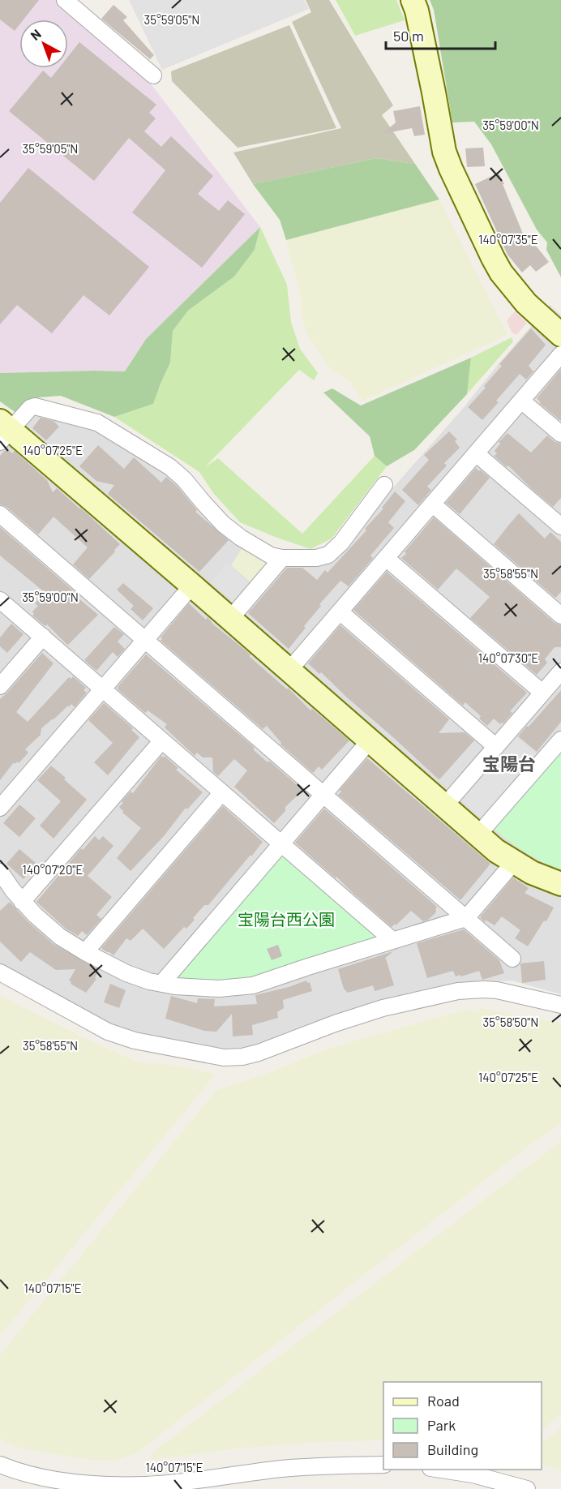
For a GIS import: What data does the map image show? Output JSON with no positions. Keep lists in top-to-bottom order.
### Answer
{
  "districts": ["宝陽台"],
  "parks": ["宝陽台西公園"],
  "legend": ["Road", "Park", "Building"],
  "scale_bar": "50 m",
  "north": "top left",
  "coordinates": [
    "35°59'05\"N",
    "35°59'00\"N",
    "140°07'35\"E",
    "140°07'25\"E",
    "35°58'55\"N",
    "140°07'30\"E",
    "140°07'20\"E",
    "35°58'50\"N",
    "140°07'15\"E"
  ]
}
